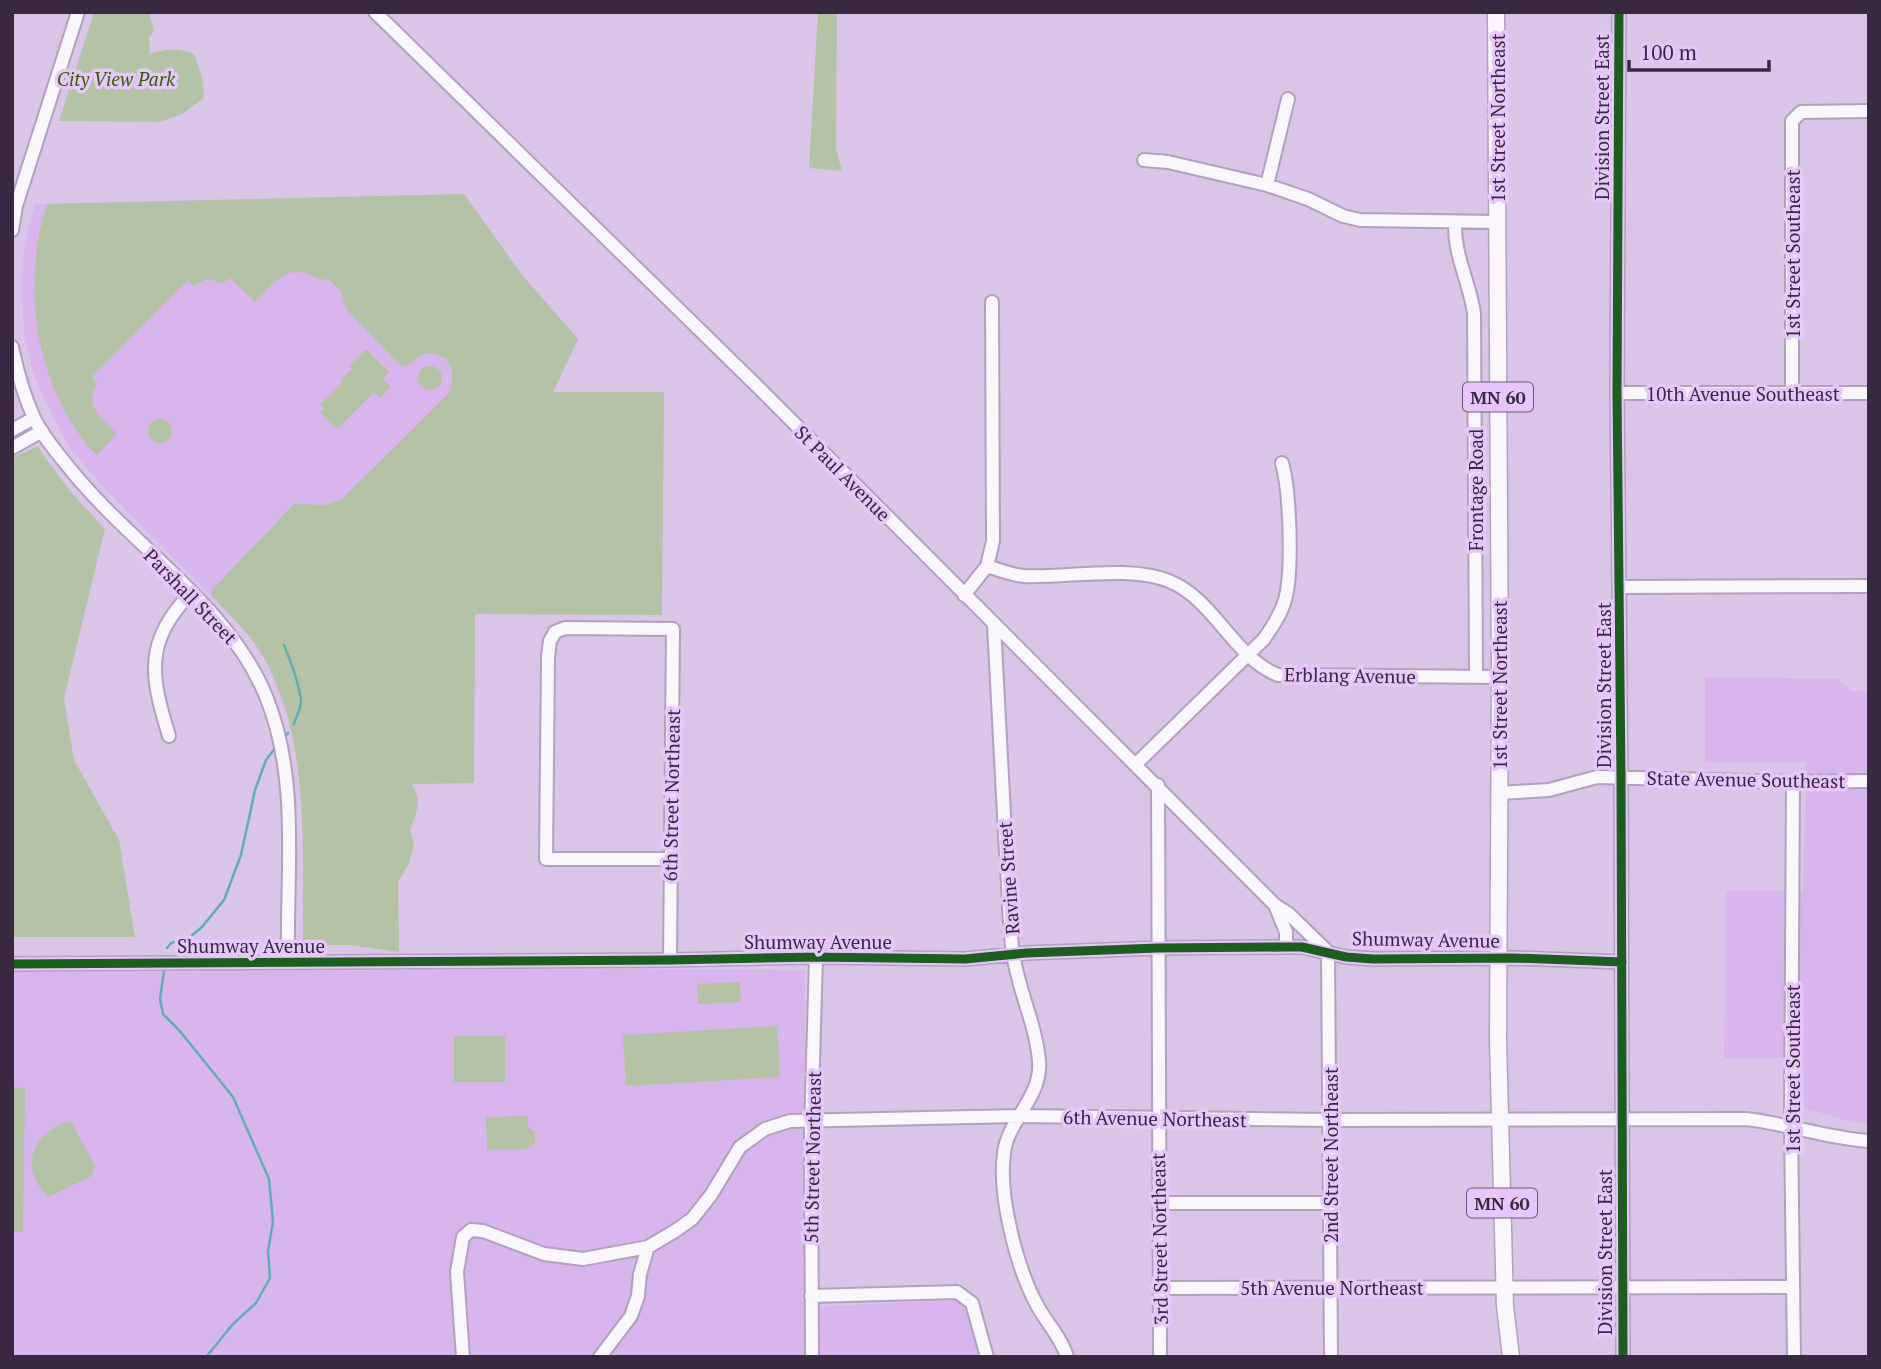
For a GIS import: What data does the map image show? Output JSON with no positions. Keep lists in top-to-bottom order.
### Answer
{
  "streets": {
    "main road": ["1st Street Northeast", "MN 60"],
    "street": [
      "Division Street East",
      "1st Street Southeast",
      "10th Avenue Southeast",
      "St Paul Avenue",
      "Frontage Road",
      "Parshall Street",
      "Erblang Avenue",
      "State Avenue Southeast",
      "6th Street Northeast",
      "Ravine Street",
      "Shumway Avenue",
      "6th Avenue Northeast",
      "2nd Street Northeast",
      "5th Street Northeast",
      "3rd Street Northeast",
      "5th Avenue Northeast"
    ]
  },
  "crossings": [
    ["Division Street East", "10th Avenue Southeast"],
    ["Division Street East", "State Avenue Southeast"],
    ["Division Street East", "Shumway Avenue"],
    ["Division Street East", "6th Avenue Northeast"],
    ["Division Street East", "5th Avenue Northeast"],
    ["1st Street Northeast", "Erblang Avenue"],
    ["1st Street Northeast", "State Avenue Southeast"],
    ["1st Street Northeast", "Shumway Avenue"],
    ["1st Street Northeast", "6th Avenue Northeast"],
    ["1st Street Northeast", "5th Avenue Northeast"],
    ["1st Street Southeast", "10th Avenue Southeast"],
    ["1st Street Southeast", "State Avenue Southeast"],
    ["1st Street Southeast", "6th Avenue Northeast"],
    ["1st Street Southeast", "5th Avenue Northeast"],
    ["St Paul Avenue", "Ravine Street"],
    ["St Paul Avenue", "Shumway Avenue"],
    ["St Paul Avenue", "3rd Street Northeast"],
    ["Frontage Road", "Erblang Avenue"],
    ["Parshall Street", "Shumway Avenue"],
    ["6th Street Northeast", "Shumway Avenue"],
    ["Ravine Street", "Shumway Avenue"],
    ["Ravine Street", "6th Avenue Northeast"],
    ["Shumway Avenue", "2nd Street Northeast"],
    ["Shumway Avenue", "5th Street Northeast"],
    ["Shumway Avenue", "3rd Street Northeast"],
    ["6th Avenue Northeast", "2nd Street Northeast"],
    ["6th Avenue Northeast", "5th Street Northeast"],
    ["6th Avenue Northeast", "3rd Street Northeast"],
    ["2nd Street Northeast", "5th Avenue Northeast"],
    ["3rd Street Northeast", "5th Avenue Northeast"]
  ],
  "parks": ["City View Park"],
  "scale_bar": "100 m"
}
